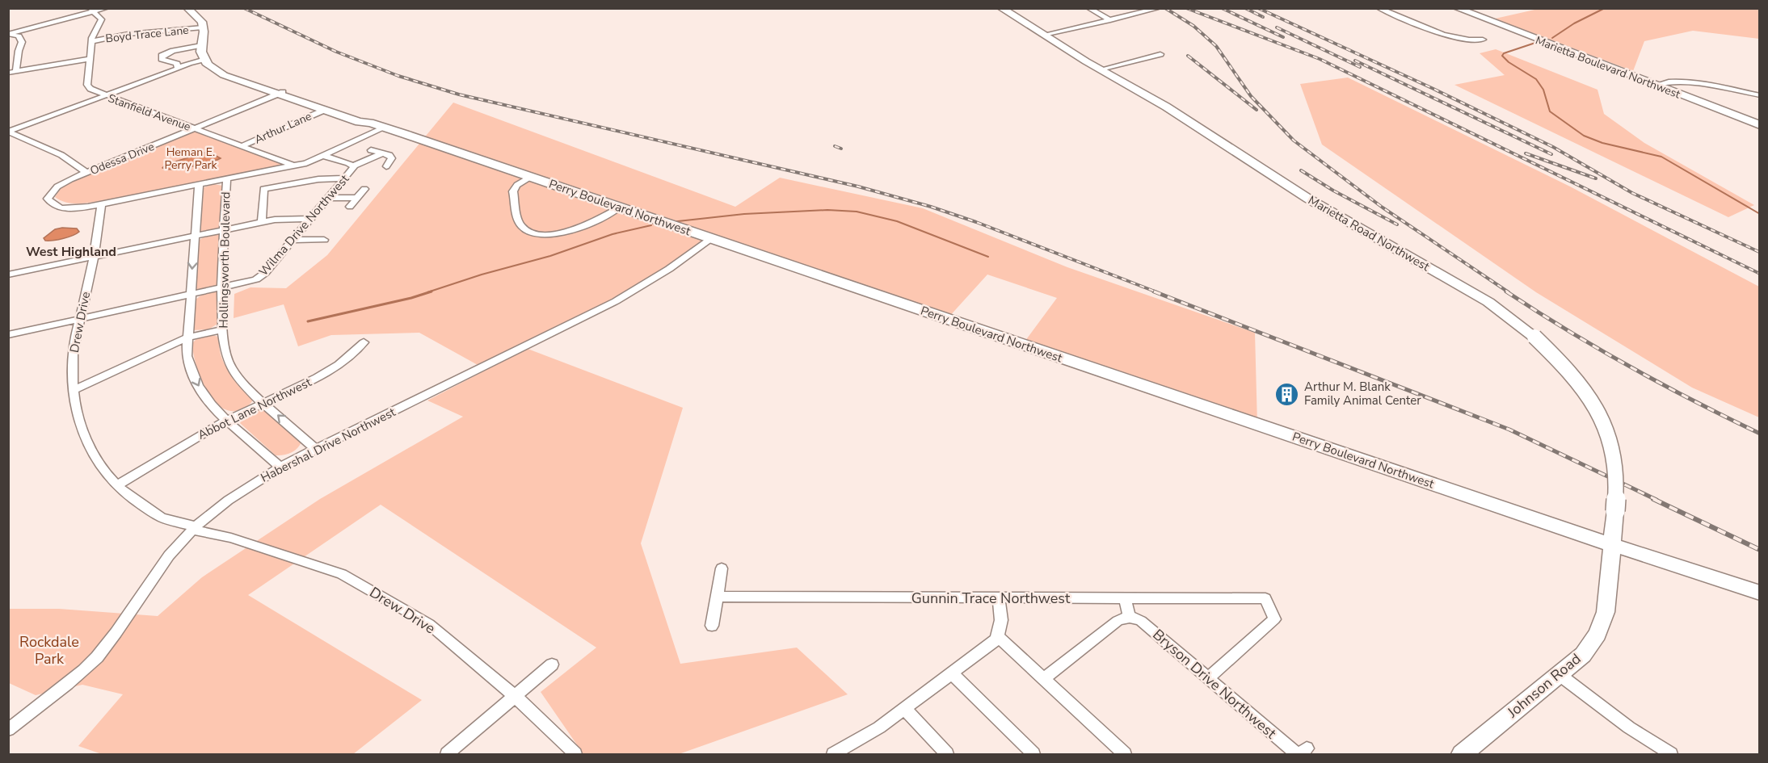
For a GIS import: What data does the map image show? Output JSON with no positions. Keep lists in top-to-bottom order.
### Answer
{
  "streets": {
    "street": [
      "Boyd Trace Lane",
      "Marietta Boulevard Northwest",
      "Stanfield Avenue",
      "Arthur Lane",
      "Odessa Drive",
      "Perry Boulevard Northwest",
      "Wilma Drive Northwest",
      "Marietta Road Northwest",
      "Hollingsworth Boulevard",
      "Drew Drive",
      "Abbot Lane Northwest",
      "Habershal Drive Northwest",
      "Gunnin Trace Northwest",
      "Bryson Drive Northwest",
      "Johnson Road"
    ]
  },
  "crossings": [
    ["Boyd Trace Lane", "Stanfield Avenue"],
    ["Stanfield Avenue", "Arthur Lane"],
    ["Stanfield Avenue", "Odessa Drive"],
    ["Arthur Lane", "Perry Boulevard Northwest"],
    ["Odessa Drive", "Perry Boulevard Northwest"],
    ["Odessa Drive", "Drew Drive"],
    ["Perry Boulevard Northwest", "Marietta Road Northwest"],
    ["Perry Boulevard Northwest", "Habershal Drive Northwest"],
    ["Perry Boulevard Northwest", "Johnson Road"],
    ["Wilma Drive Northwest", "Hollingsworth Boulevard"],
    ["Wilma Drive Northwest", "Drew Drive"],
    ["Marietta Road Northwest", "Johnson Road"],
    ["Hollingsworth Boulevard", "Abbot Lane Northwest"],
    ["Hollingsworth Boulevard", "Habershal Drive Northwest"],
    ["Drew Drive", "Abbot Lane Northwest"],
    ["Drew Drive", "Habershal Drive Northwest"],
    ["Gunnin Trace Northwest", "Bryson Drive Northwest"]
  ],
  "districts": ["West Highland"],
  "parks": ["Heman E. Perry Park", "Rockdale Park"],
  "places": {
    "building": ["Arthur M. Blank Family Animal Center"]
  }
}
